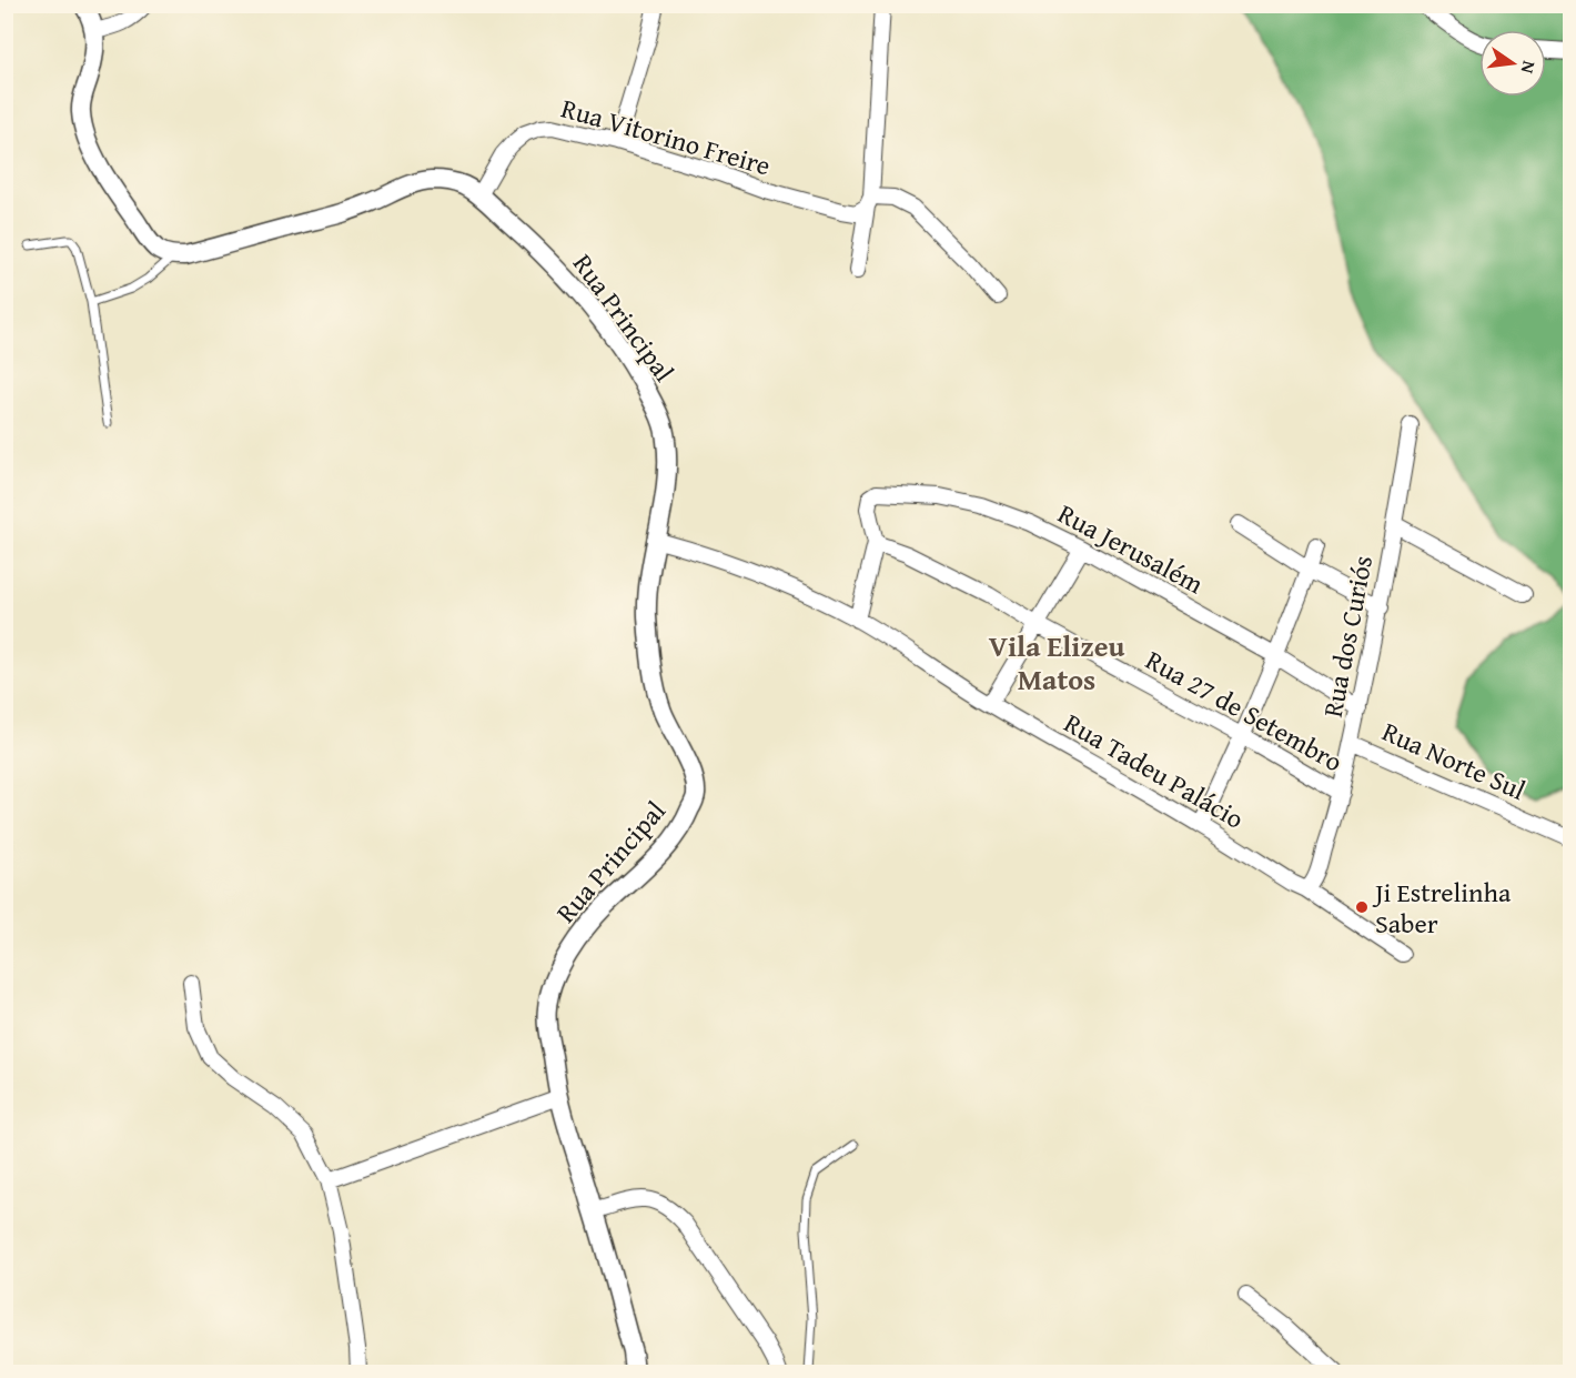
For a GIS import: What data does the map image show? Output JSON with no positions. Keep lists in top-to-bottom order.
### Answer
{
  "streets": {
    "street": [
      "Rua Vitorino Freire",
      "Rua Principal",
      "Rua Jerusalém",
      "Rua dos Curiós",
      "Rua 27 de Setembro",
      "Rua Norte Sul",
      "Rua Tadeu Palácio"
    ]
  },
  "crossings": [
    ["Rua Vitorino Freire", "Rua Principal"],
    ["Rua Principal", "Rua Tadeu Palácio"],
    ["Rua Jerusalém", "Rua dos Curiós"],
    ["Rua Jerusalém", "Rua 27 de Setembro"],
    ["Rua dos Curiós", "Rua 27 de Setembro"],
    ["Rua dos Curiós", "Rua Norte Sul"],
    ["Rua dos Curiós", "Rua Tadeu Palácio"]
  ],
  "districts": ["Vila Elizeu Matos"],
  "places": ["Ji Estrelinha Saber"],
  "north": "right"
}
